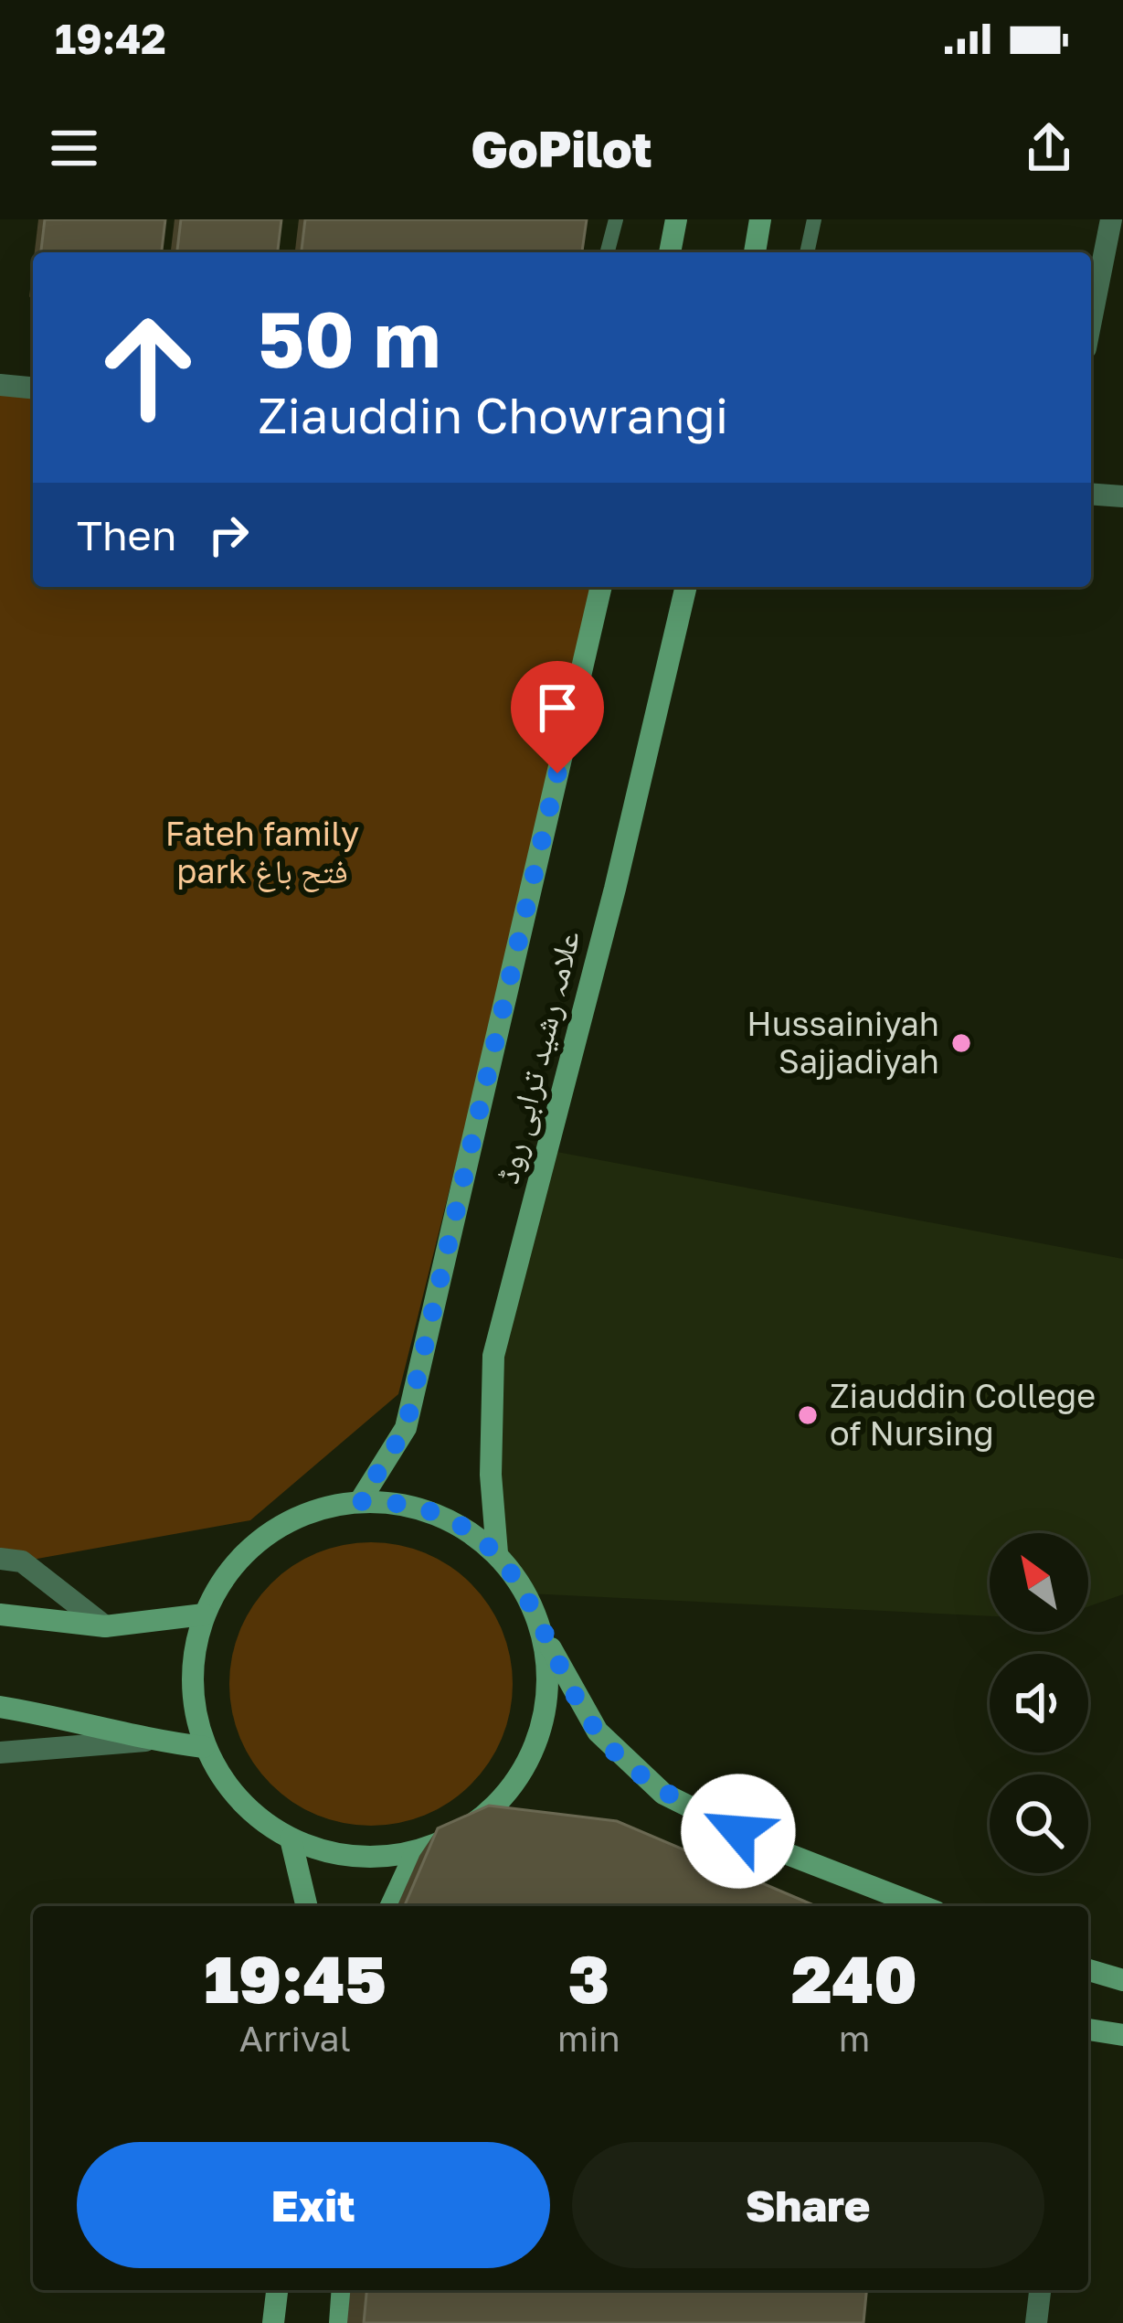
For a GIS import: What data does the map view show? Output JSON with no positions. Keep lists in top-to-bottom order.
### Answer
{
  "streets": {
    "main road": ["علامہ رشید ترابی روڈ"]
  },
  "parks": ["Fateh family park فتح باغ"],
  "places": ["Hussainiyah Sajjadiyah", "Ziauddin College of Nursing"],
  "north": "top left",
  "page": {
    "status": "19:42",
    "header": "GoPilot",
    "turn": ["50 m", "Ziauddin Chowrangi"],
    "then": "Then",
    "eta": [
      "19:45",
      "Arrival",
      "3",
      "min",
      "240",
      "m"
    ],
    "buttons": ["Exit", "Share"]
  }
}
